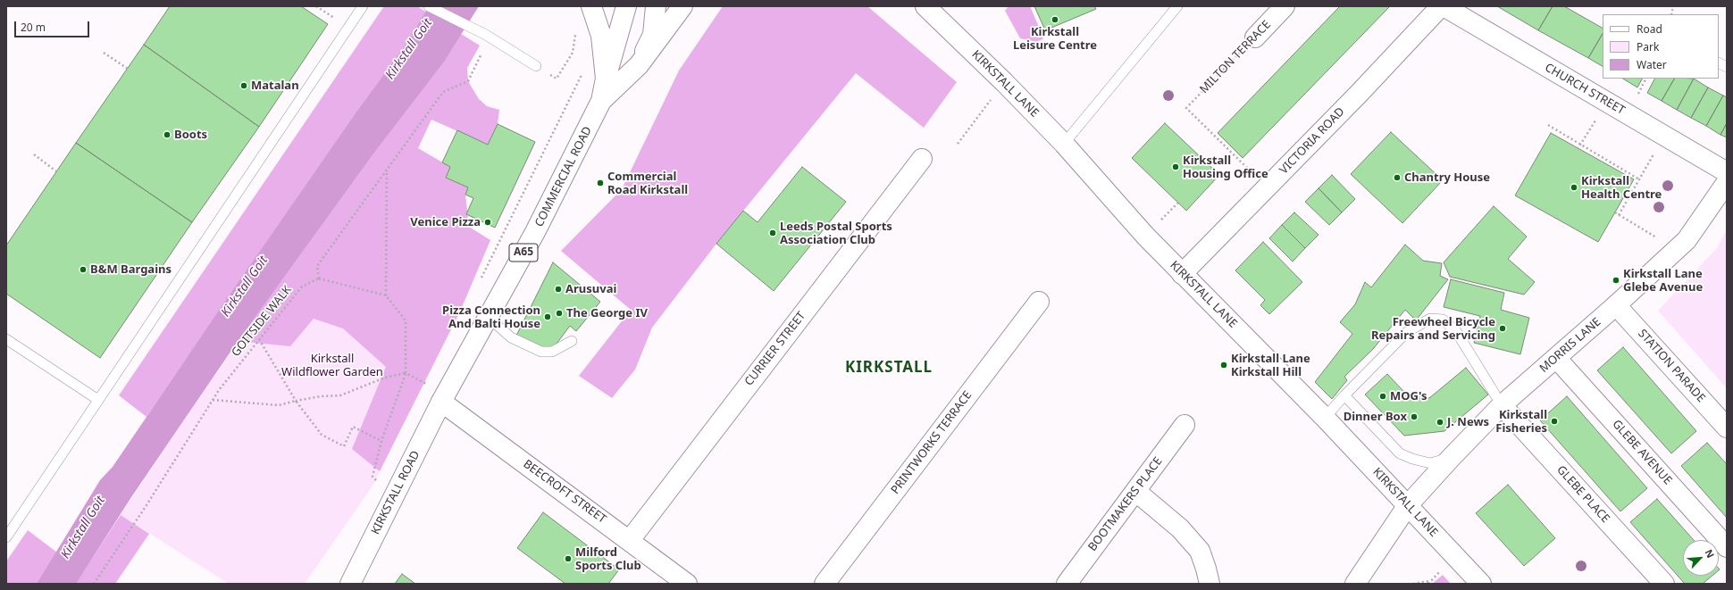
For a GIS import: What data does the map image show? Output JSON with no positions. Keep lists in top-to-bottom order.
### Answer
{
  "streets": {
    "street": [
      "MILTON TERRACE",
      "KIRKSTALL LANE",
      "CHURCH STREET",
      "VICTORIA ROAD",
      "COMMERCIAL ROAD",
      "A65",
      "MORRIS LANE",
      "CURRIER STREET",
      "STATION PARADE",
      "PRINTWORKS TERRACE",
      "GLEBE AVENUE",
      "BEECROFT STREET",
      "KIRKSTALL ROAD",
      "GLEBE PLACE",
      "BOOTMAKERS PLACE"
    ],
    "path": ["GOITSIDE WALK"]
  },
  "crossings": [
    ["MILTON TERRACE", "VICTORIA ROAD"],
    ["KIRKSTALL LANE", "VICTORIA ROAD"],
    ["KIRKSTALL LANE", "MORRIS LANE"],
    ["CHURCH STREET", "VICTORIA ROAD"],
    ["COMMERCIAL ROAD", "BEECROFT STREET"],
    ["COMMERCIAL ROAD", "KIRKSTALL ROAD"],
    ["MORRIS LANE", "STATION PARADE"],
    ["MORRIS LANE", "GLEBE AVENUE"],
    ["MORRIS LANE", "GLEBE PLACE"],
    ["CURRIER STREET", "BEECROFT STREET"],
    ["BEECROFT STREET", "KIRKSTALL ROAD"]
  ],
  "districts": ["KIRKSTALL"],
  "water": ["Kirkstall Goit"],
  "parks": ["Kirkstall Wildflower Garden"],
  "places": [
    "Kirkstall Leisure Centre",
    "Matalan",
    "Boots",
    "Kirkstall Housing Office",
    "Chantry House",
    "Commercial Road Kirkstall",
    "Kirkstall Health Centre",
    "Venice Pizza",
    "Leeds Postal Sports Association Club",
    "B&M Bargains",
    "Kirkstall Lane Glebe Avenue",
    "Arusuvai",
    "The George IV",
    "Pizza Connection And Balti House",
    "Freewheel Bicycle Repairs and Servicing",
    "Kirkstall Lane Kirkstall Hill",
    "MOG's",
    "Dinner Box",
    "Kirkstall Fisheries",
    "J. News",
    "Milford Sports Club"
  ],
  "legend": ["Road", "Park", "Water"],
  "scale_bar": "20 m",
  "north": "top right"
}
